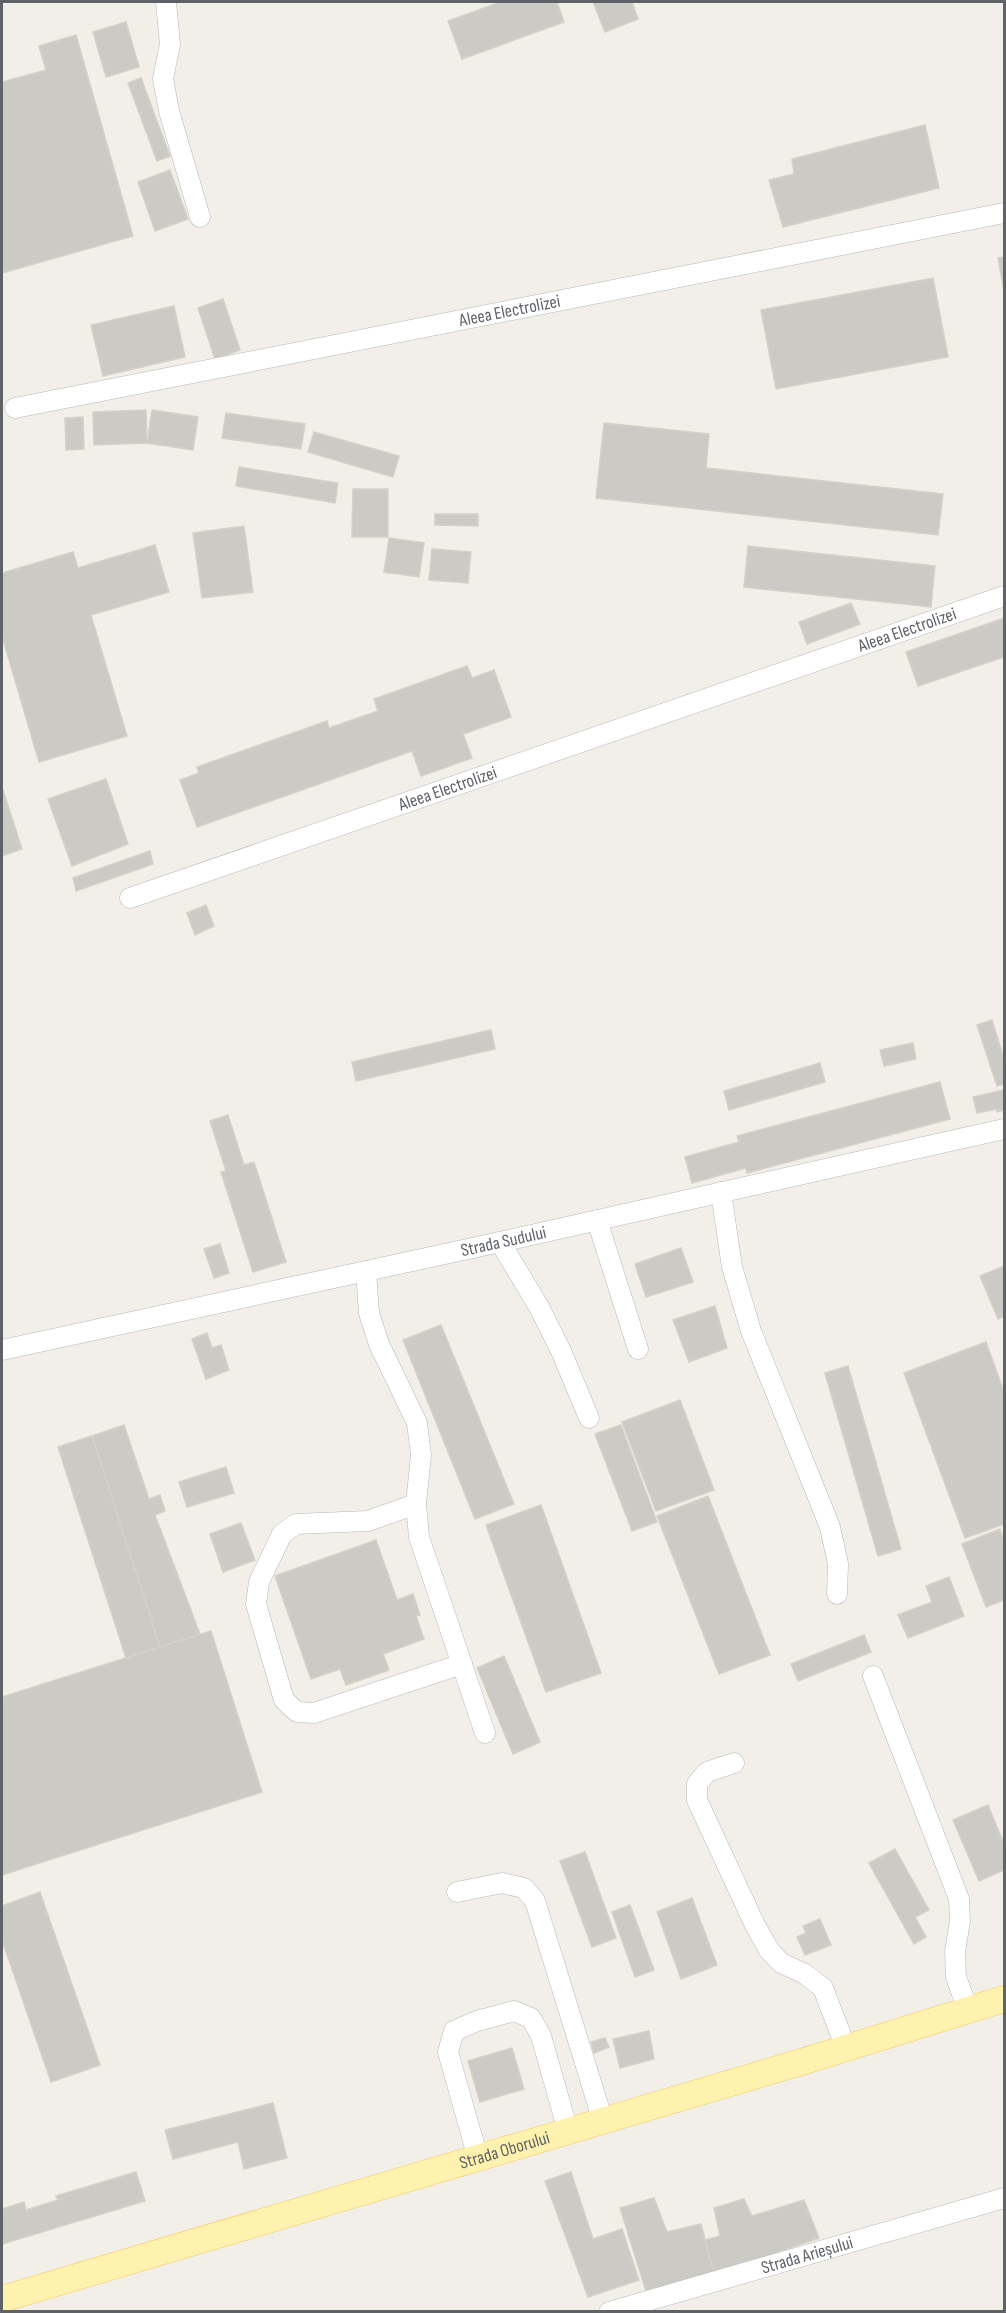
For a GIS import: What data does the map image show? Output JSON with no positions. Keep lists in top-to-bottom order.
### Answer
{
  "streets": {
    "main road": ["Strada Oborului"],
    "street": ["Aleea Electrolizei", "Strada Sudului", "Strada Arieșului"]
  }
}
